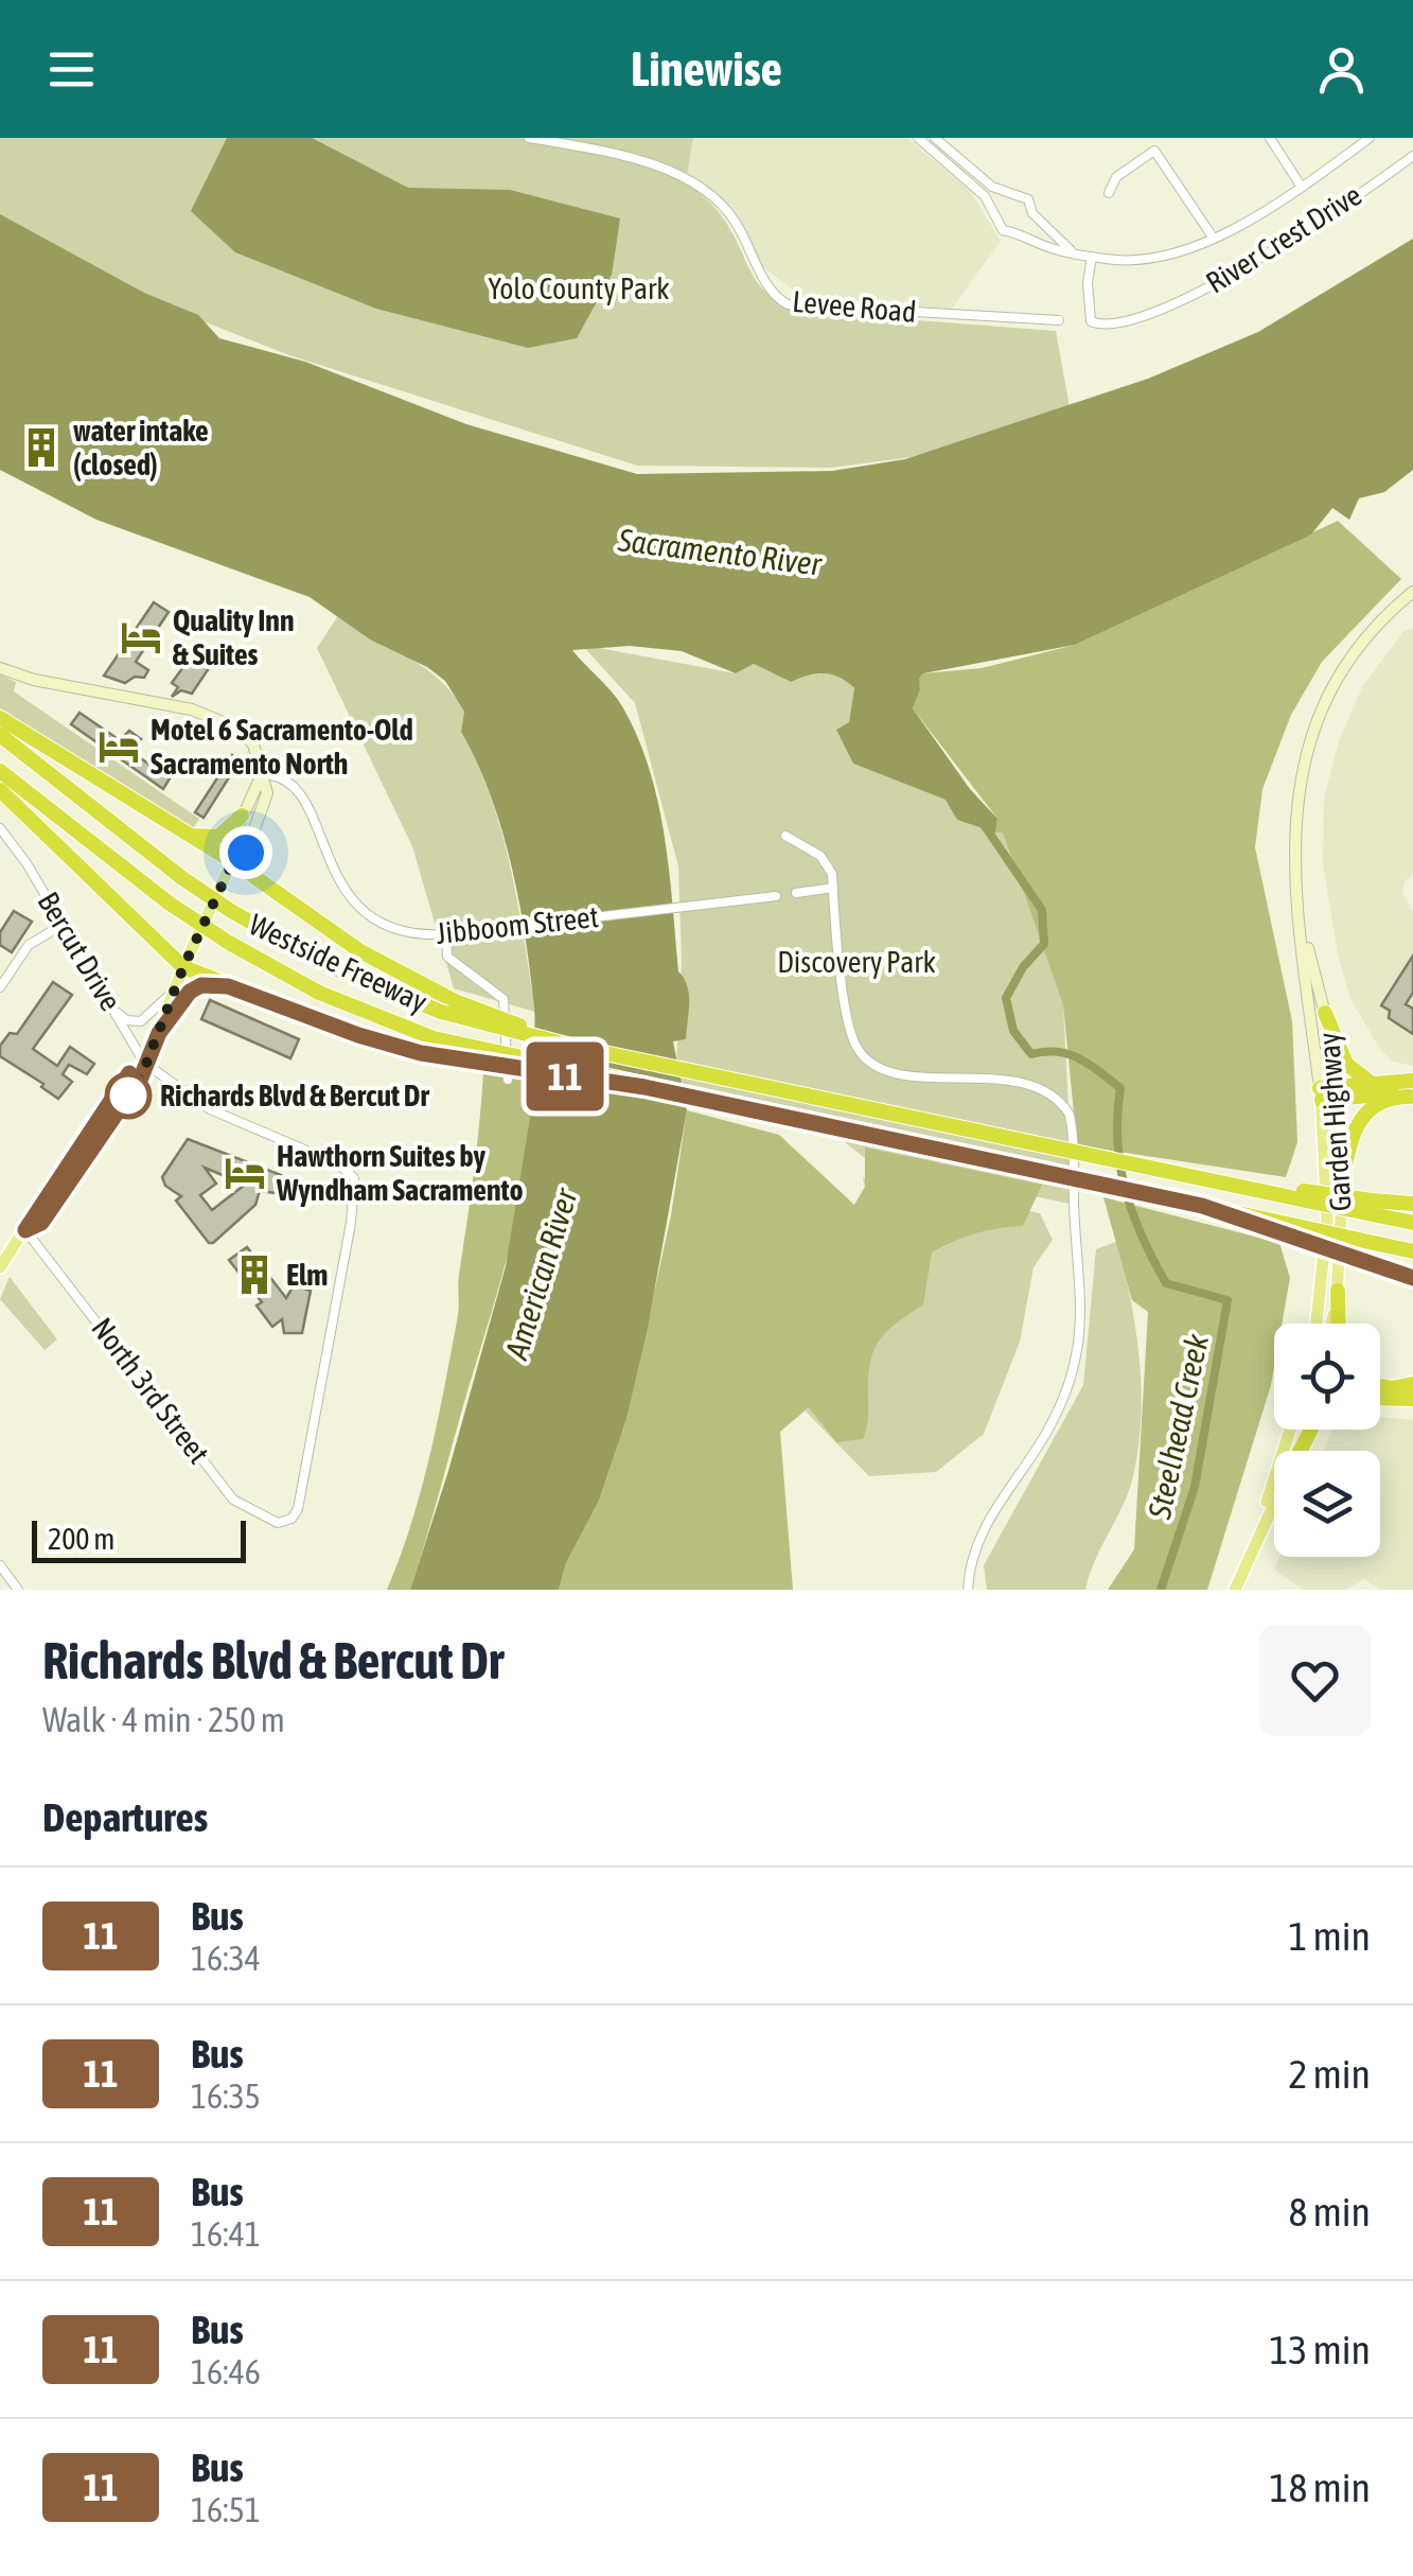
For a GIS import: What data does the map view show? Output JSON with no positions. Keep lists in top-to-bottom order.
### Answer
{
  "streets": {
    "highway": ["Westside Freeway"],
    "main road": ["Jibboom Street", "Garden Highway"],
    "street": [
      "River Crest Drive",
      "Levee Road",
      "Bercut Drive",
      "North 3rd Street"
    ]
  },
  "crossings": [
    ["Bercut Drive", "North 3rd Street"]
  ],
  "water": ["Sacramento River", "American River", "Steelhead Creek"],
  "parks": ["Yolo County Park", "Discovery Park"],
  "places": {
    "building": ["water intake (closed)", "Elm"],
    "hotel": ["Quality Inn & Suites", "Motel 6 Sacramento-Old Sacramento North", "Hawthorn Suites by Wyndham Sacramento"],
    "other": ["Richards Blvd & Bercut Dr"]
  },
  "lines": ["bus line 11"],
  "scale_bar": "200 m",
  "page": {
    "header": "Linewise",
    "on_map": "11",
    "scale": "200 m",
    "heading": [
      ["Richards Blvd & Bercut Dr", "Walk · 4 min · 250 m"],
      "Departures"
    ],
    "list": [
      {
        "mark": "11",
        "name": "Bus",
        "note": "16:34",
        "value": "1 min"
      },
      {
        "mark": "11",
        "name": "Bus",
        "note": "16:35",
        "value": "2 min"
      },
      {
        "mark": "11",
        "name": "Bus",
        "note": "16:41",
        "value": "8 min"
      },
      {
        "mark": "11",
        "name": "Bus",
        "note": "16:46",
        "value": "13 min"
      },
      {
        "mark": "11",
        "name": "Bus",
        "note": "16:51",
        "value": "18 min"
      }
    ]
  }
}
